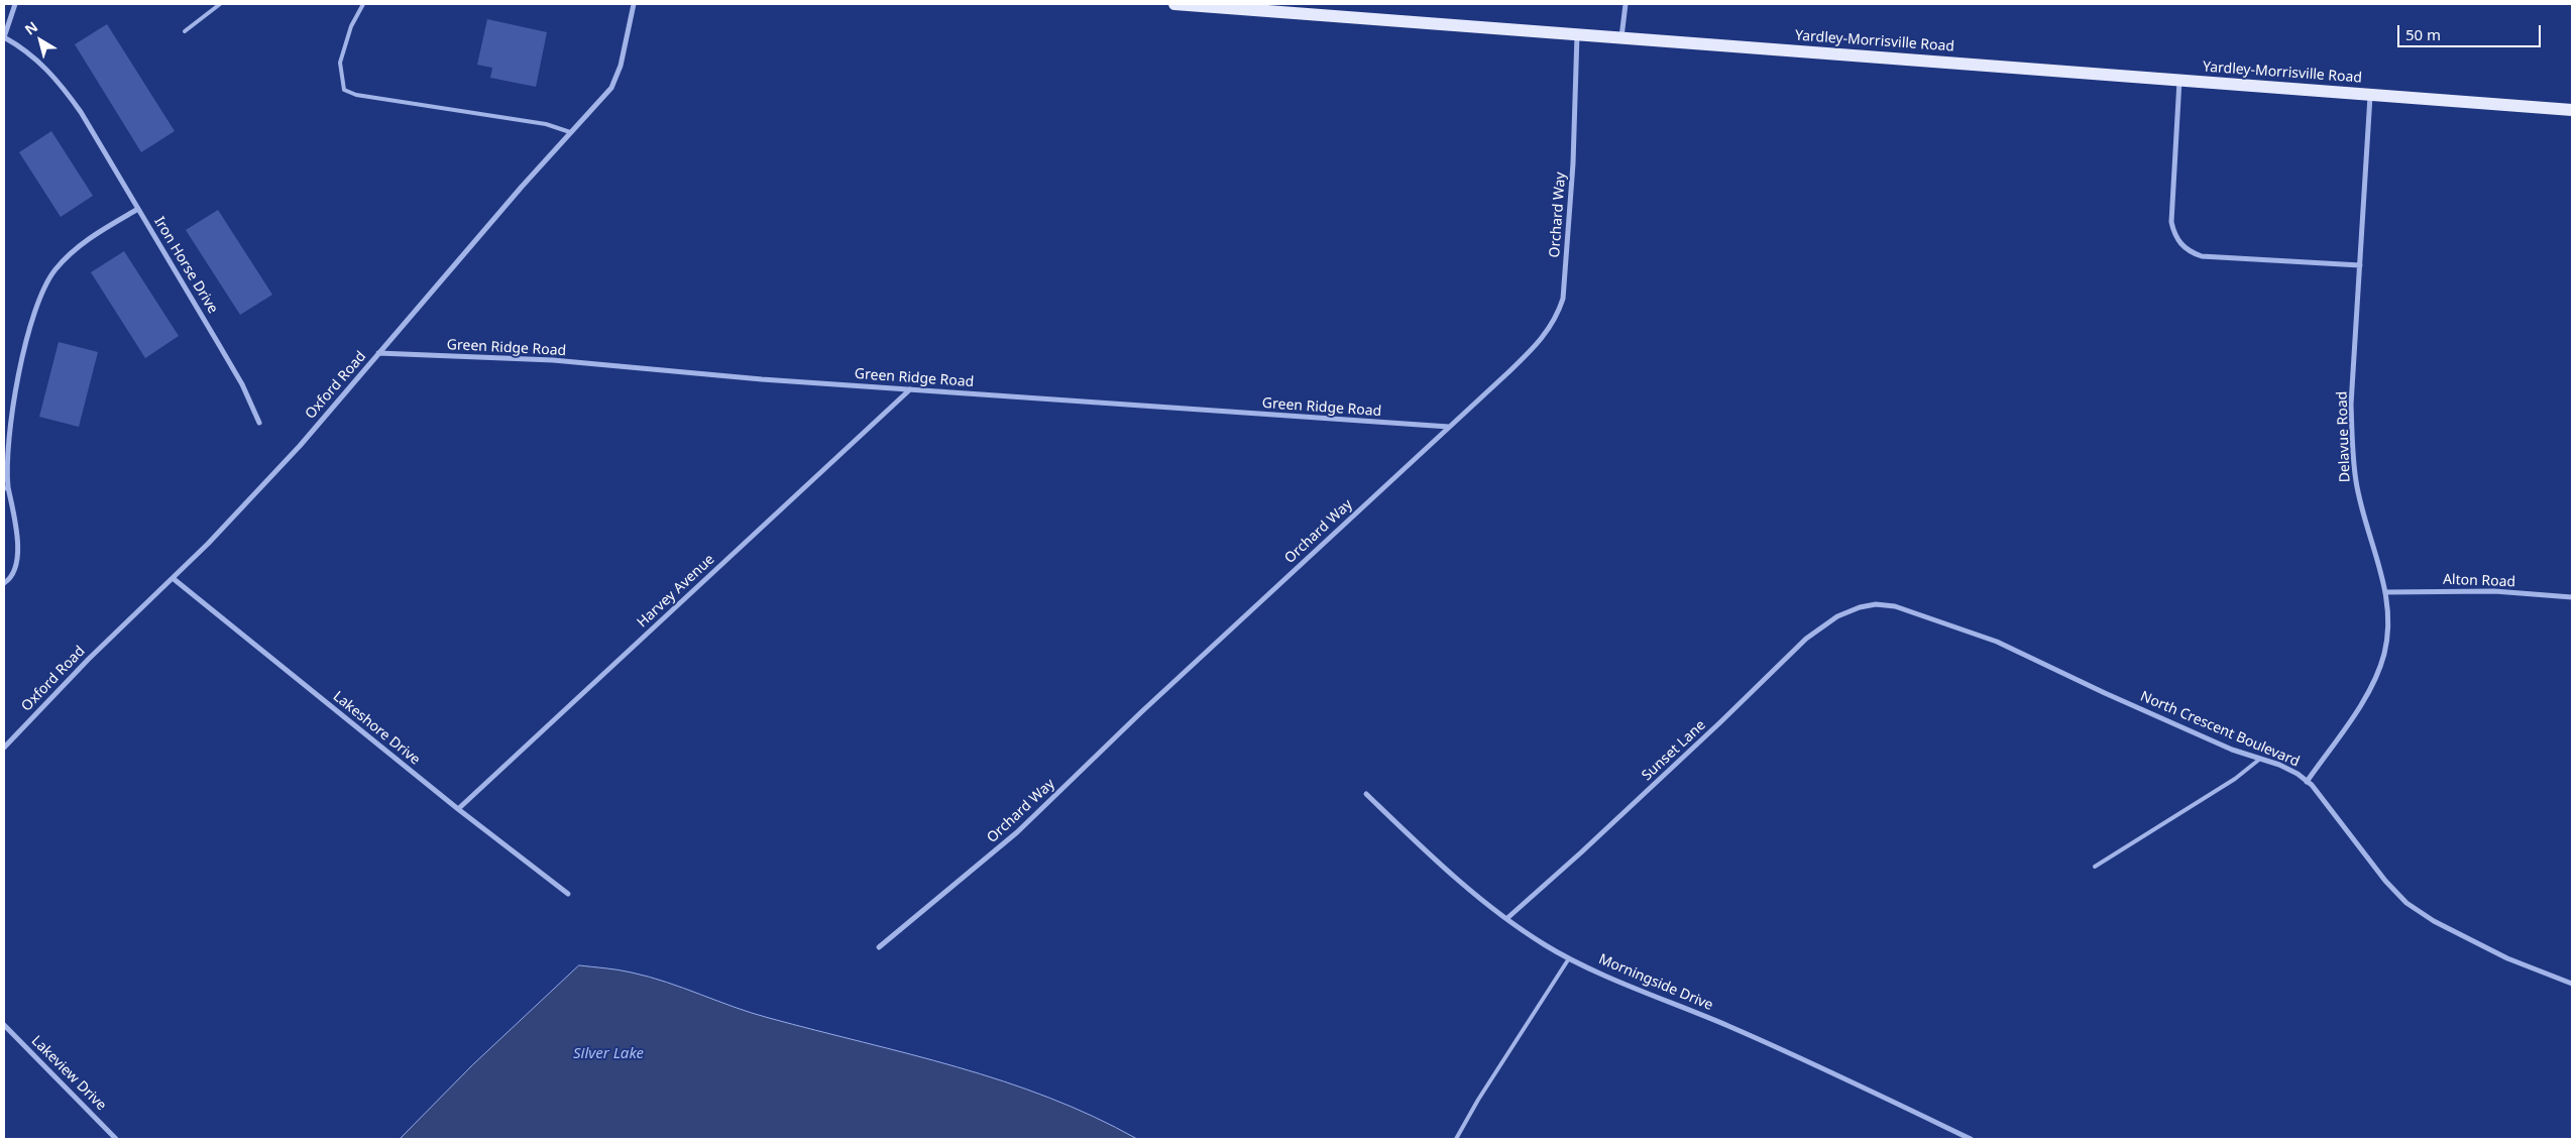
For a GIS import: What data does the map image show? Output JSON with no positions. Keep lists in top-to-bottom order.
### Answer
{
  "streets": {
    "main road": ["Yardley-Morrisville Road"],
    "street": [
      "Orchard Way",
      "Iron Horse Drive",
      "Green Ridge Road",
      "Oxford Road",
      "Delavue Road",
      "Alton Road",
      "Harvey Avenue",
      "Lakeshore Drive",
      "North Crescent Boulevard",
      "Sunset Lane",
      "Morningside Drive",
      "Lakeview Drive"
    ]
  },
  "crossings": [
    ["Yardley-Morrisville Road", "Orchard Way"],
    ["Yardley-Morrisville Road", "Delavue Road"],
    ["Orchard Way", "Green Ridge Road"],
    ["Green Ridge Road", "Oxford Road"],
    ["Green Ridge Road", "Harvey Avenue"],
    ["Oxford Road", "Lakeshore Drive"],
    ["Delavue Road", "Alton Road"],
    ["Delavue Road", "North Crescent Boulevard"],
    ["Harvey Avenue", "Lakeshore Drive"],
    ["North Crescent Boulevard", "Sunset Lane"],
    ["Sunset Lane", "Morningside Drive"]
  ],
  "water": ["Silver Lake"],
  "scale_bar": "50 m",
  "north": "top left"
}
